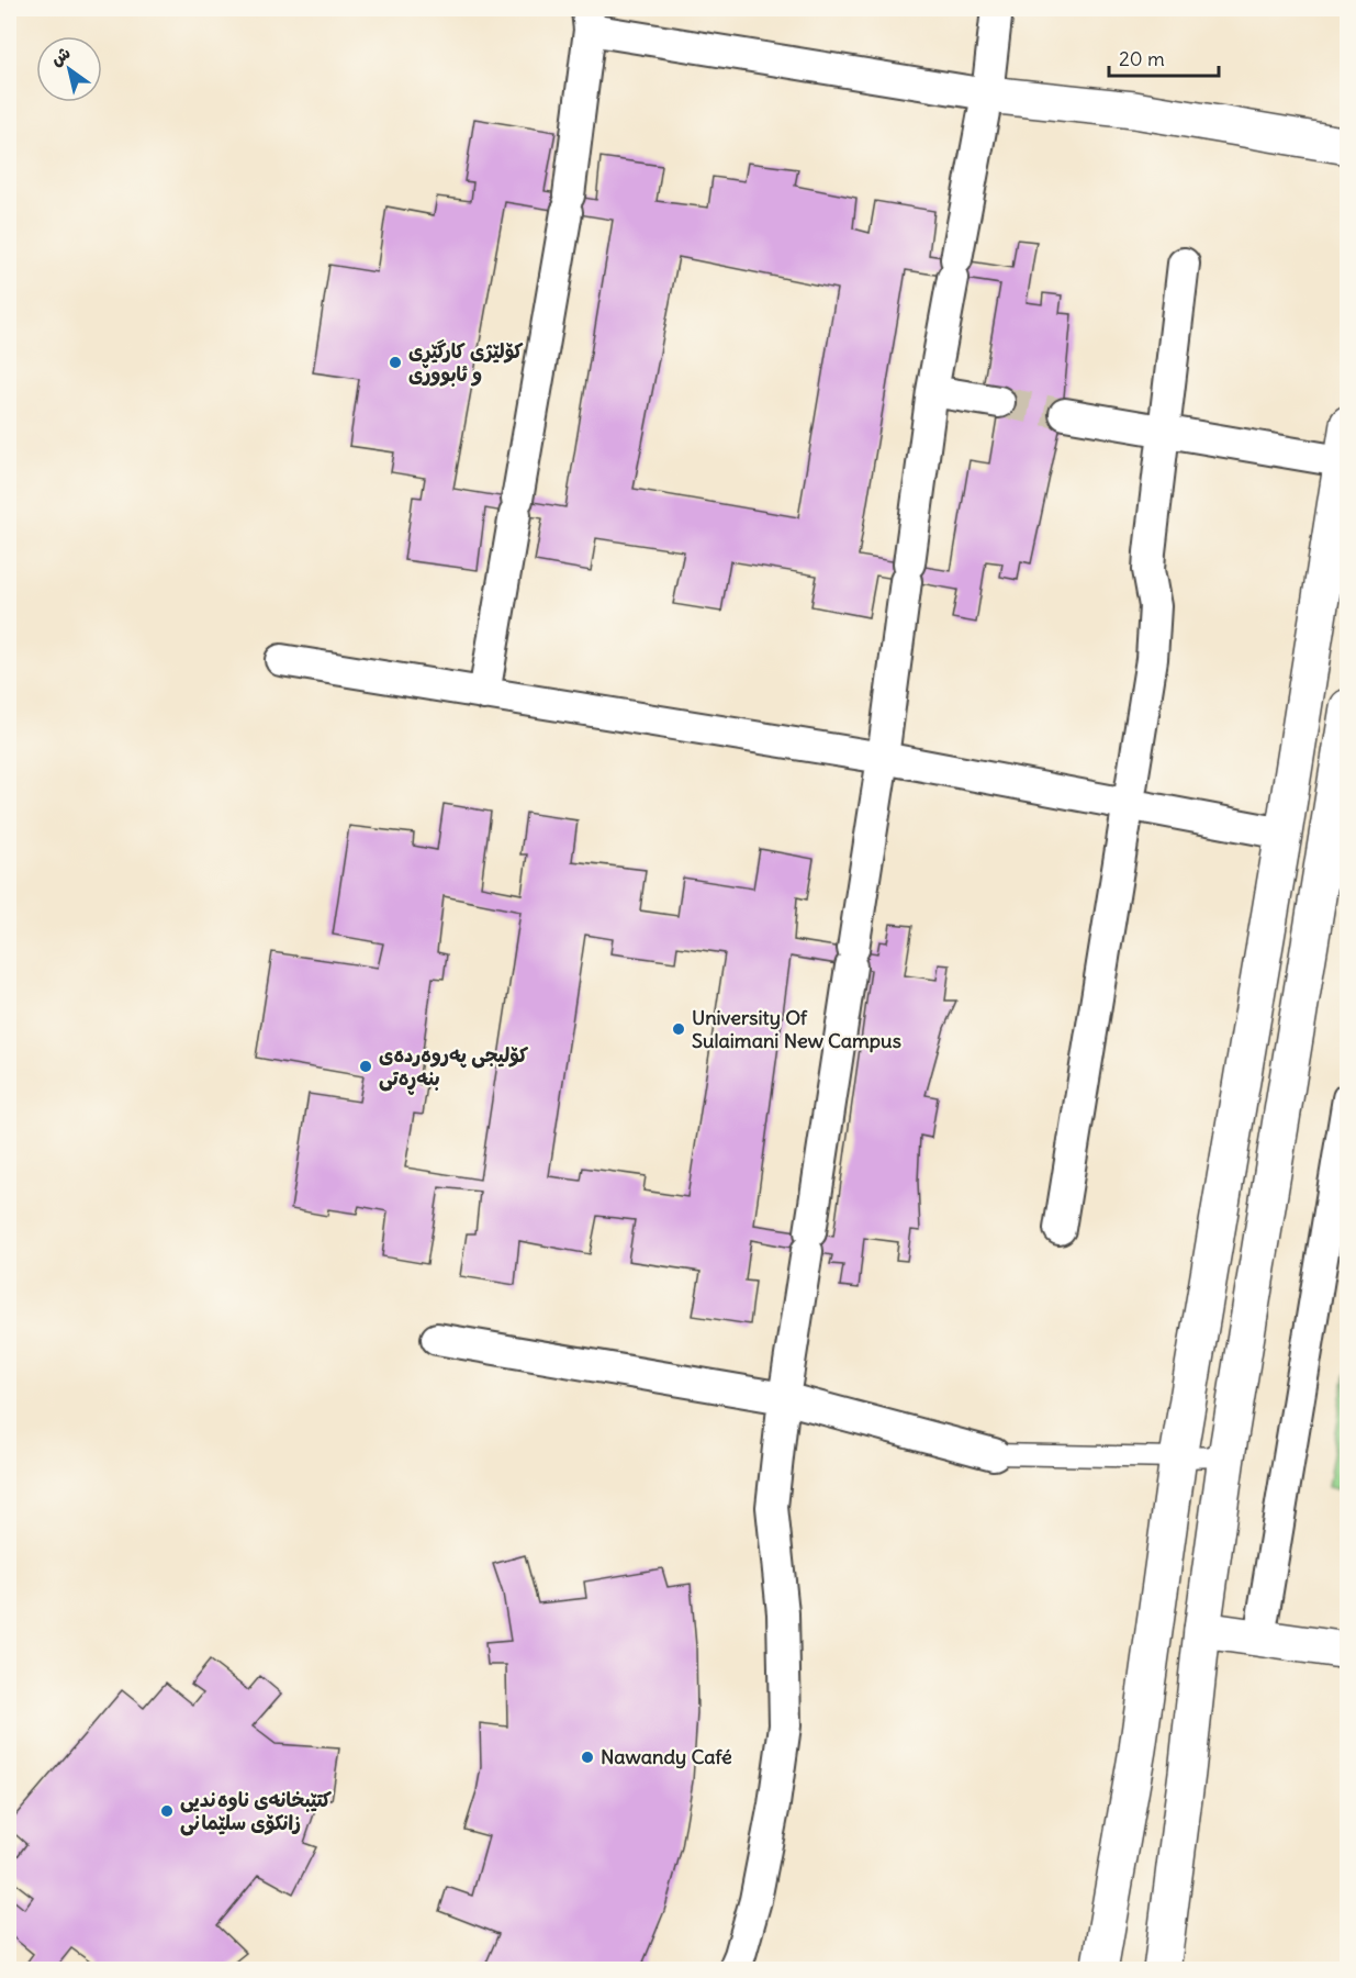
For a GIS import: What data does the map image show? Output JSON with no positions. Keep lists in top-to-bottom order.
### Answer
{
  "places": [
    "كۆلێژی كارگێڕی و ئابووری",
    "University Of Sulaimani New Campus",
    "کۆلیجی پەروەردەی بنەڕەتی",
    "Nawandy Café",
    "کتێبخانەی ناوەندیی زانکۆی سلێمانی"
  ],
  "scale_bar": "20 m",
  "north": "top left"
}
